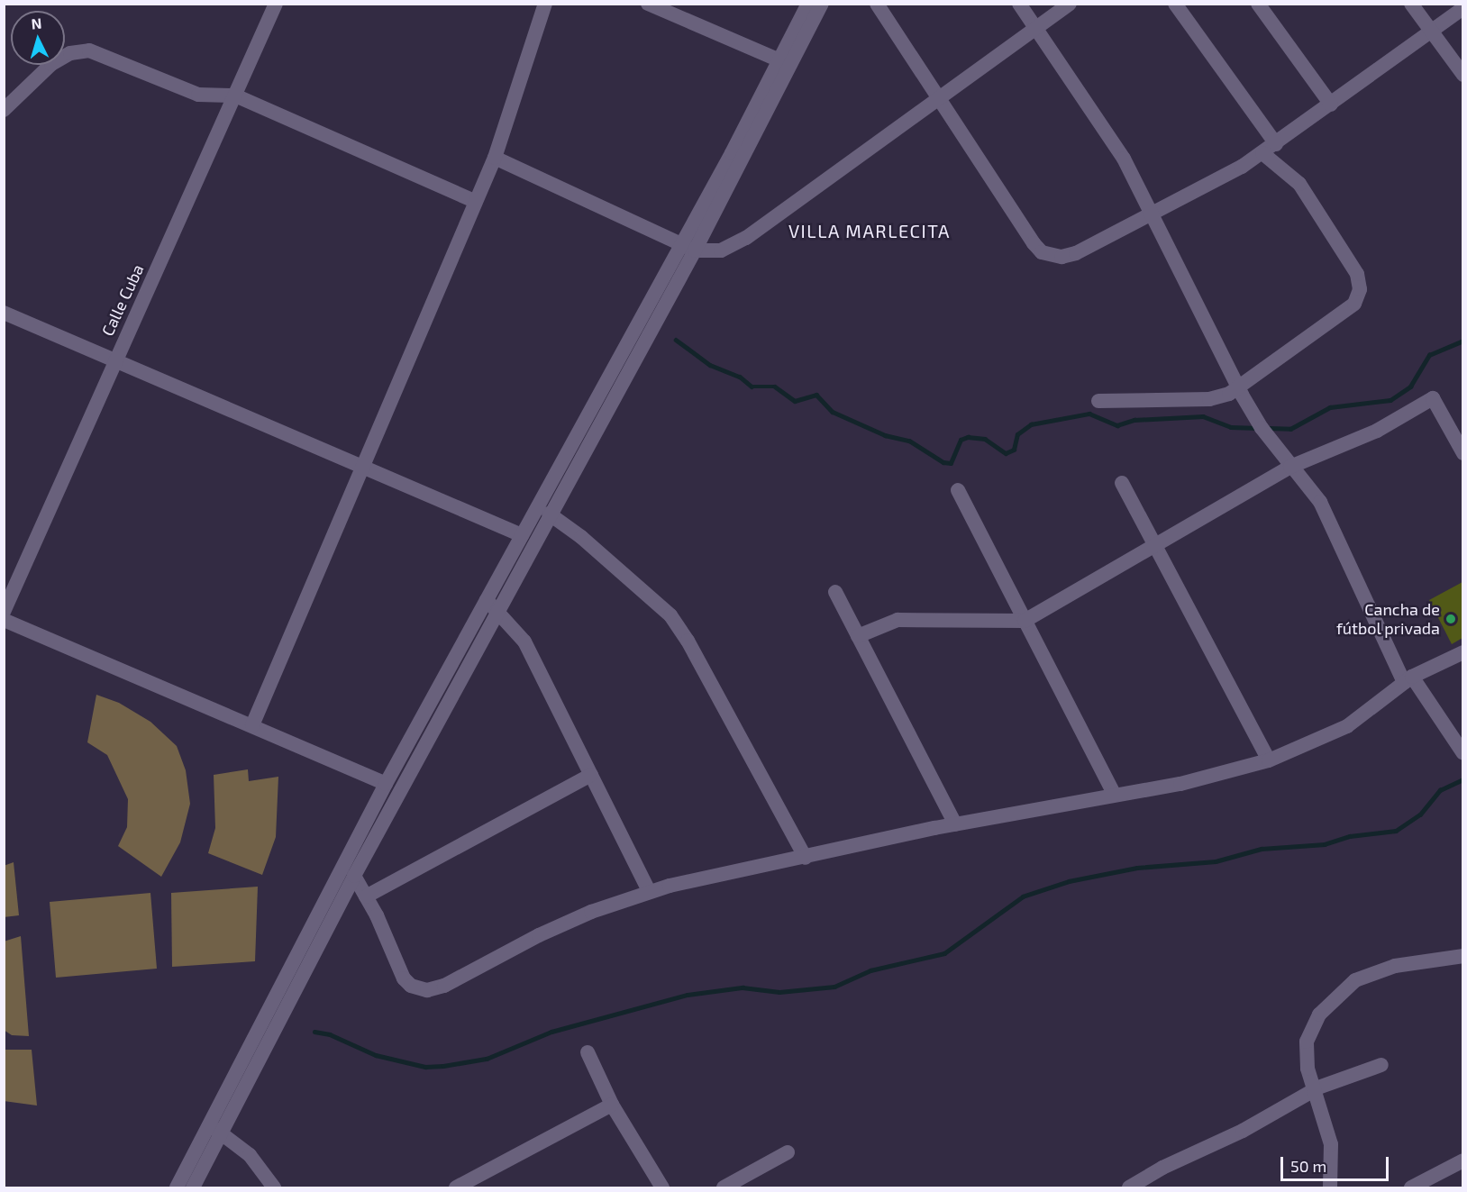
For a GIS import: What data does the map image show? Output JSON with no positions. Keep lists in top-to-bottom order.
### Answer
{
  "streets": {
    "street": ["Calle Cuba"]
  },
  "districts": ["VILLA MARLECITA"],
  "places": ["Cancha de fútbol privada"],
  "scale_bar": "50 m",
  "north": "top"
}
